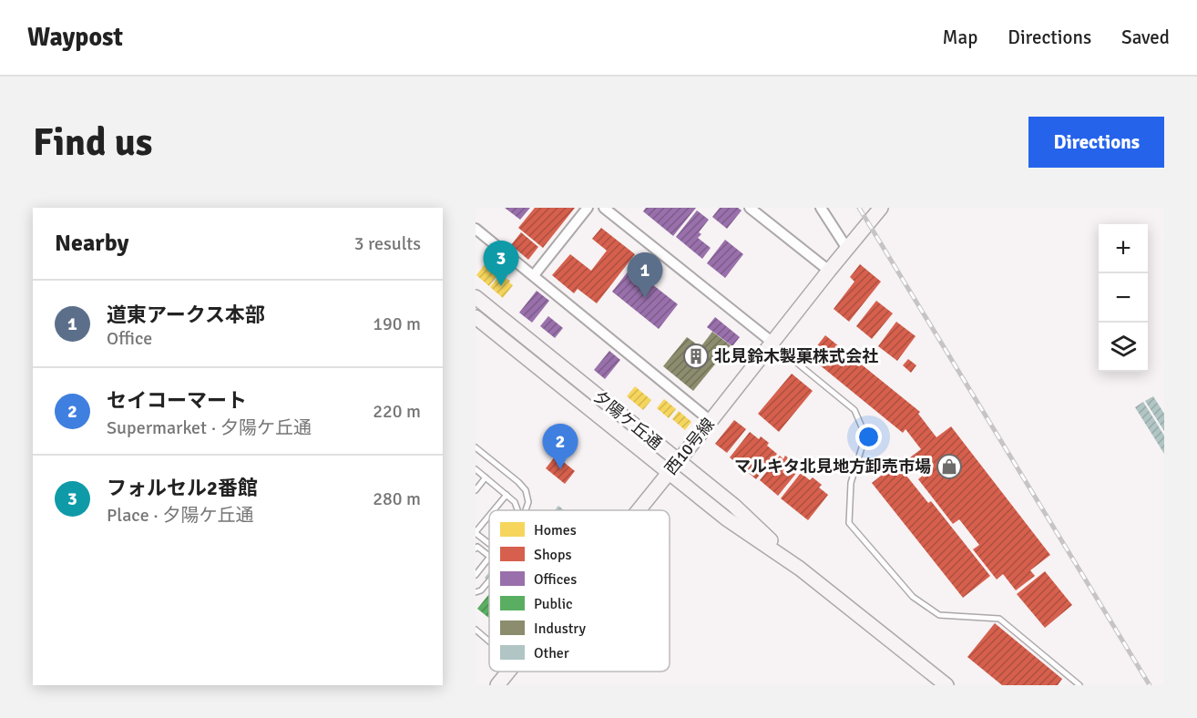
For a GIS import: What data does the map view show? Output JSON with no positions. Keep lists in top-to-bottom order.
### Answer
{
  "streets": {
    "street": ["夕陽ケ丘通", "西10号線"]
  },
  "crossings": [
    ["夕陽ケ丘通", "西10号線"]
  ],
  "places": {
    "building": ["北見鈴木製菓株式会社"],
    "shop": ["マルキタ北見地方卸売市場"]
  },
  "legend": [
    "Homes",
    "Shops",
    "Offices",
    "Public",
    "Industry",
    "Other"
  ],
  "page": {
    "header": "Waypost",
    "nav": ["Map", "Directions", "Saved"],
    "buttons": "Directions",
    "title": "Find us",
    "heading": ["Nearby", "3 results"],
    "map_buttons": ["+", "−"],
    "pins": ["3", "1", "2"],
    "list": [
      {
        "mark": "1",
        "name": "道東アークス本部",
        "note": "Office",
        "value": "190 m"
      },
      {
        "mark": "2",
        "name": "セイコーマート",
        "note": "Supermarket · 夕陽ケ丘通",
        "value": "220 m"
      },
      {
        "mark": "3",
        "name": "フォルセル2番館",
        "note": "Place · 夕陽ケ丘通",
        "value": "280 m"
      }
    ]
  }
}
